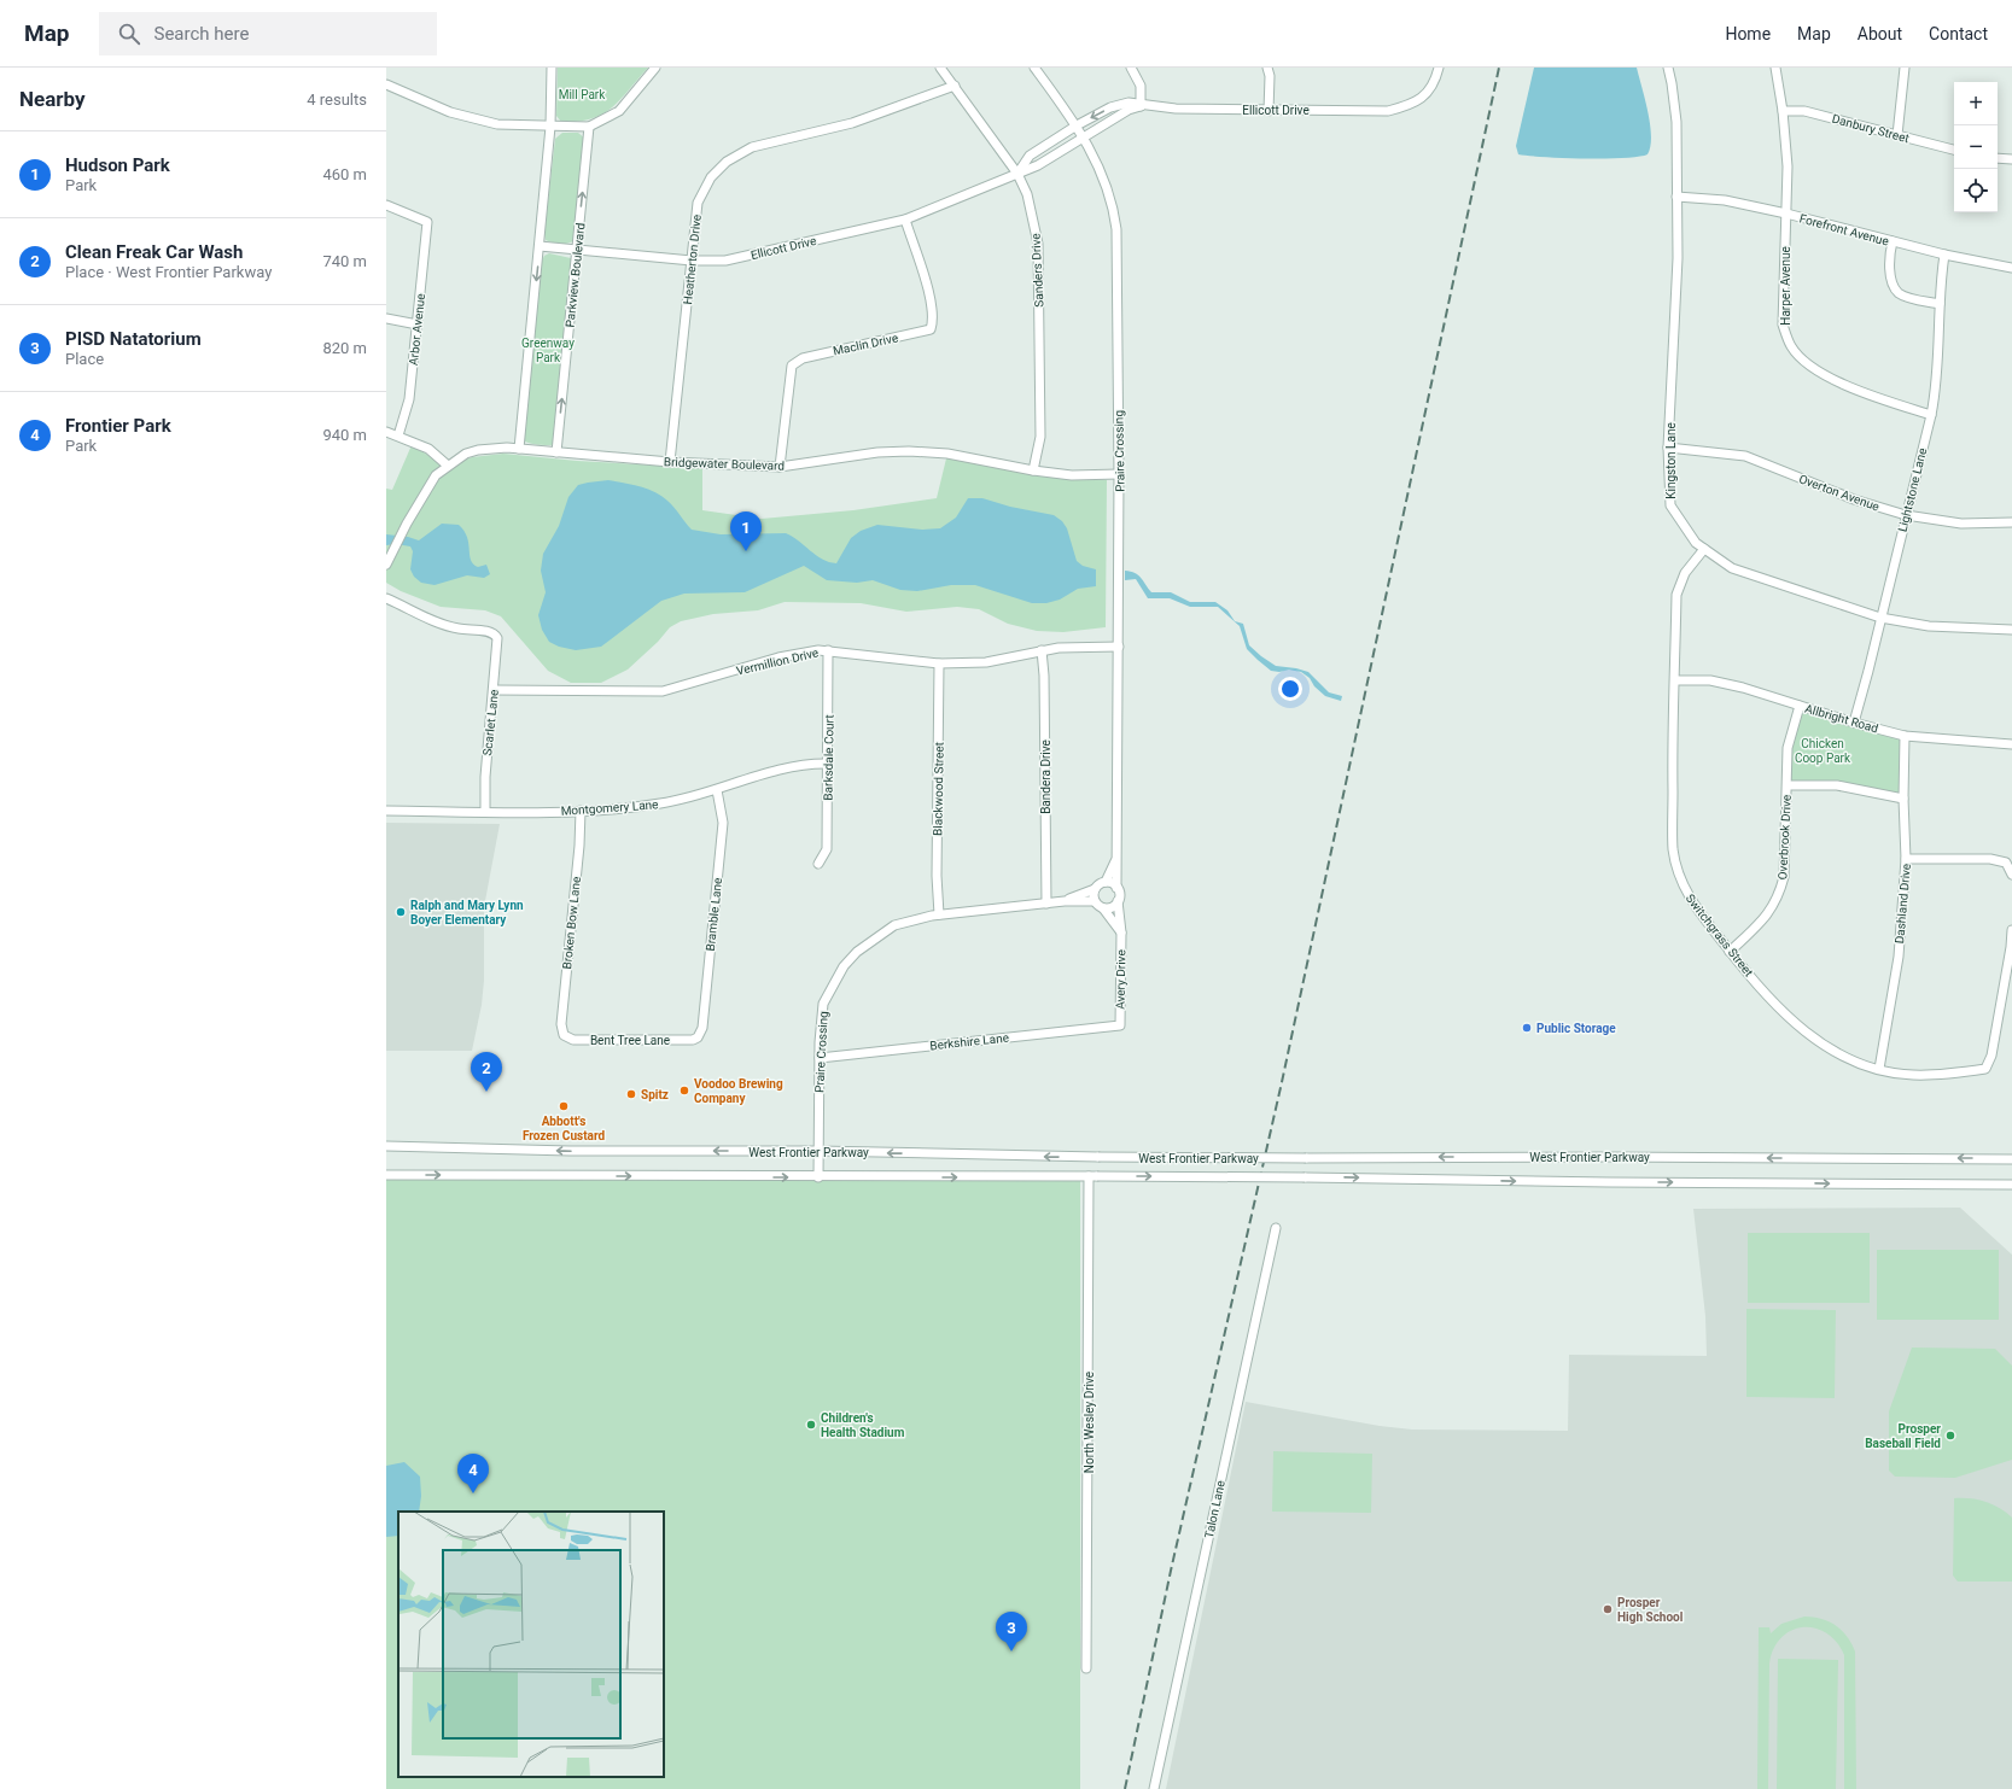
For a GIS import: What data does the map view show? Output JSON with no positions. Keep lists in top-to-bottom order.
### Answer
{
  "streets": {
    "street": [
      "Ellicott Drive",
      "Danbury Street",
      "Forefront Avenue",
      "Heatherton Drive",
      "Sanders Drive",
      "Parkview Boulevard",
      "Harper Avenue",
      "Arbor Avenue",
      "Maclin Drive",
      "Praire Crossing",
      "Kingston Lane",
      "Bridgewater Boulevard",
      "Lightstone Lane",
      "Overton Avenue",
      "Vermillion Drive",
      "Allbright Road",
      "Scarlet Lane",
      "Barksdale Court",
      "Bandera Drive",
      "Blackwood Street",
      "Montgomery Lane",
      "Overbrook Drive",
      "Dashland Drive",
      "Bramble Lane",
      "Broken Bow Lane",
      "Switchgrass Street",
      "Avery Drive",
      "Bent Tree Lane",
      "Berkshire Lane",
      "West Frontier Parkway",
      "North Wesley Drive",
      "Talon Lane"
    ]
  },
  "crossings": [
    ["Ellicott Drive", "Heatherton Drive"],
    ["Ellicott Drive", "Sanders Drive"],
    ["Ellicott Drive", "Parkview Boulevard"],
    ["Ellicott Drive", "Maclin Drive"],
    ["Ellicott Drive", "Praire Crossing"],
    ["Danbury Street", "Harper Avenue"],
    ["Forefront Avenue", "Harper Avenue"],
    ["Forefront Avenue", "Kingston Lane"],
    ["Forefront Avenue", "Lightstone Lane"],
    ["Heatherton Drive", "Sanders Drive"],
    ["Heatherton Drive", "Bridgewater Boulevard"],
    ["Sanders Drive", "Bridgewater Boulevard"],
    ["Parkview Boulevard", "Bridgewater Boulevard"],
    ["Harper Avenue", "Lightstone Lane"],
    ["Maclin Drive", "Bridgewater Boulevard"],
    ["Praire Crossing", "Bridgewater Boulevard"],
    ["Praire Crossing", "Vermillion Drive"],
    ["Praire Crossing", "Bandera Drive"],
    ["Praire Crossing", "Blackwood Street"],
    ["Praire Crossing", "Avery Drive"],
    ["Praire Crossing", "Berkshire Lane"],
    ["Praire Crossing", "West Frontier Parkway"],
    ["Kingston Lane", "Lightstone Lane"],
    ["Kingston Lane", "Overton Avenue"],
    ["Kingston Lane", "Switchgrass Street"],
    ["Lightstone Lane", "Overton Avenue"],
    ["Lightstone Lane", "Allbright Road"],
    ["Vermillion Drive", "Scarlet Lane"],
    ["Vermillion Drive", "Barksdale Court"],
    ["Vermillion Drive", "Bandera Drive"],
    ["Vermillion Drive", "Blackwood Street"],
    ["Allbright Road", "Overbrook Drive"],
    ["Allbright Road", "Dashland Drive"],
    ["Allbright Road", "Switchgrass Street"],
    ["Scarlet Lane", "Montgomery Lane"],
    ["Barksdale Court", "Montgomery Lane"],
    ["Montgomery Lane", "Bramble Lane"],
    ["Montgomery Lane", "Broken Bow Lane"],
    ["Overbrook Drive", "Switchgrass Street"],
    ["Dashland Drive", "Switchgrass Street"],
    ["Bramble Lane", "Bent Tree Lane"],
    ["Broken Bow Lane", "Bent Tree Lane"],
    ["Avery Drive", "Berkshire Lane"],
    ["West Frontier Parkway", "North Wesley Drive"]
  ],
  "parks": ["Mill Park", "Greenway Park", "Chicken Coop Park"],
  "places": [
    "Ralph and Mary Lynn Boyer Elementary",
    "Public Storage",
    "Voodoo Brewing Company",
    "Spitz",
    "Abbott's Frozen Custard",
    "Children's Health Stadium",
    "Prosper Baseball Field",
    "Prosper High School"
  ],
  "page": {
    "header": "Map",
    "search": "Search here",
    "nav": [
      "Home",
      "Map",
      "About",
      "Contact"
    ],
    "heading": ["Nearby", "4 results"],
    "map_buttons": ["+", "−"],
    "list": [
      {
        "mark": "1",
        "name": "Hudson Park",
        "note": "Park",
        "value": "460 m"
      },
      {
        "mark": "2",
        "name": "Clean Freak Car Wash",
        "note": "Place · West Frontier Parkway",
        "value": "740 m"
      },
      {
        "mark": "3",
        "name": "PISD Natatorium",
        "note": "Place",
        "value": "820 m"
      },
      {
        "mark": "4",
        "name": "Frontier Park",
        "note": "Park",
        "value": "940 m"
      }
    ],
    "pins": [
      "1",
      "2",
      "4",
      "3"
    ]
  }
}
